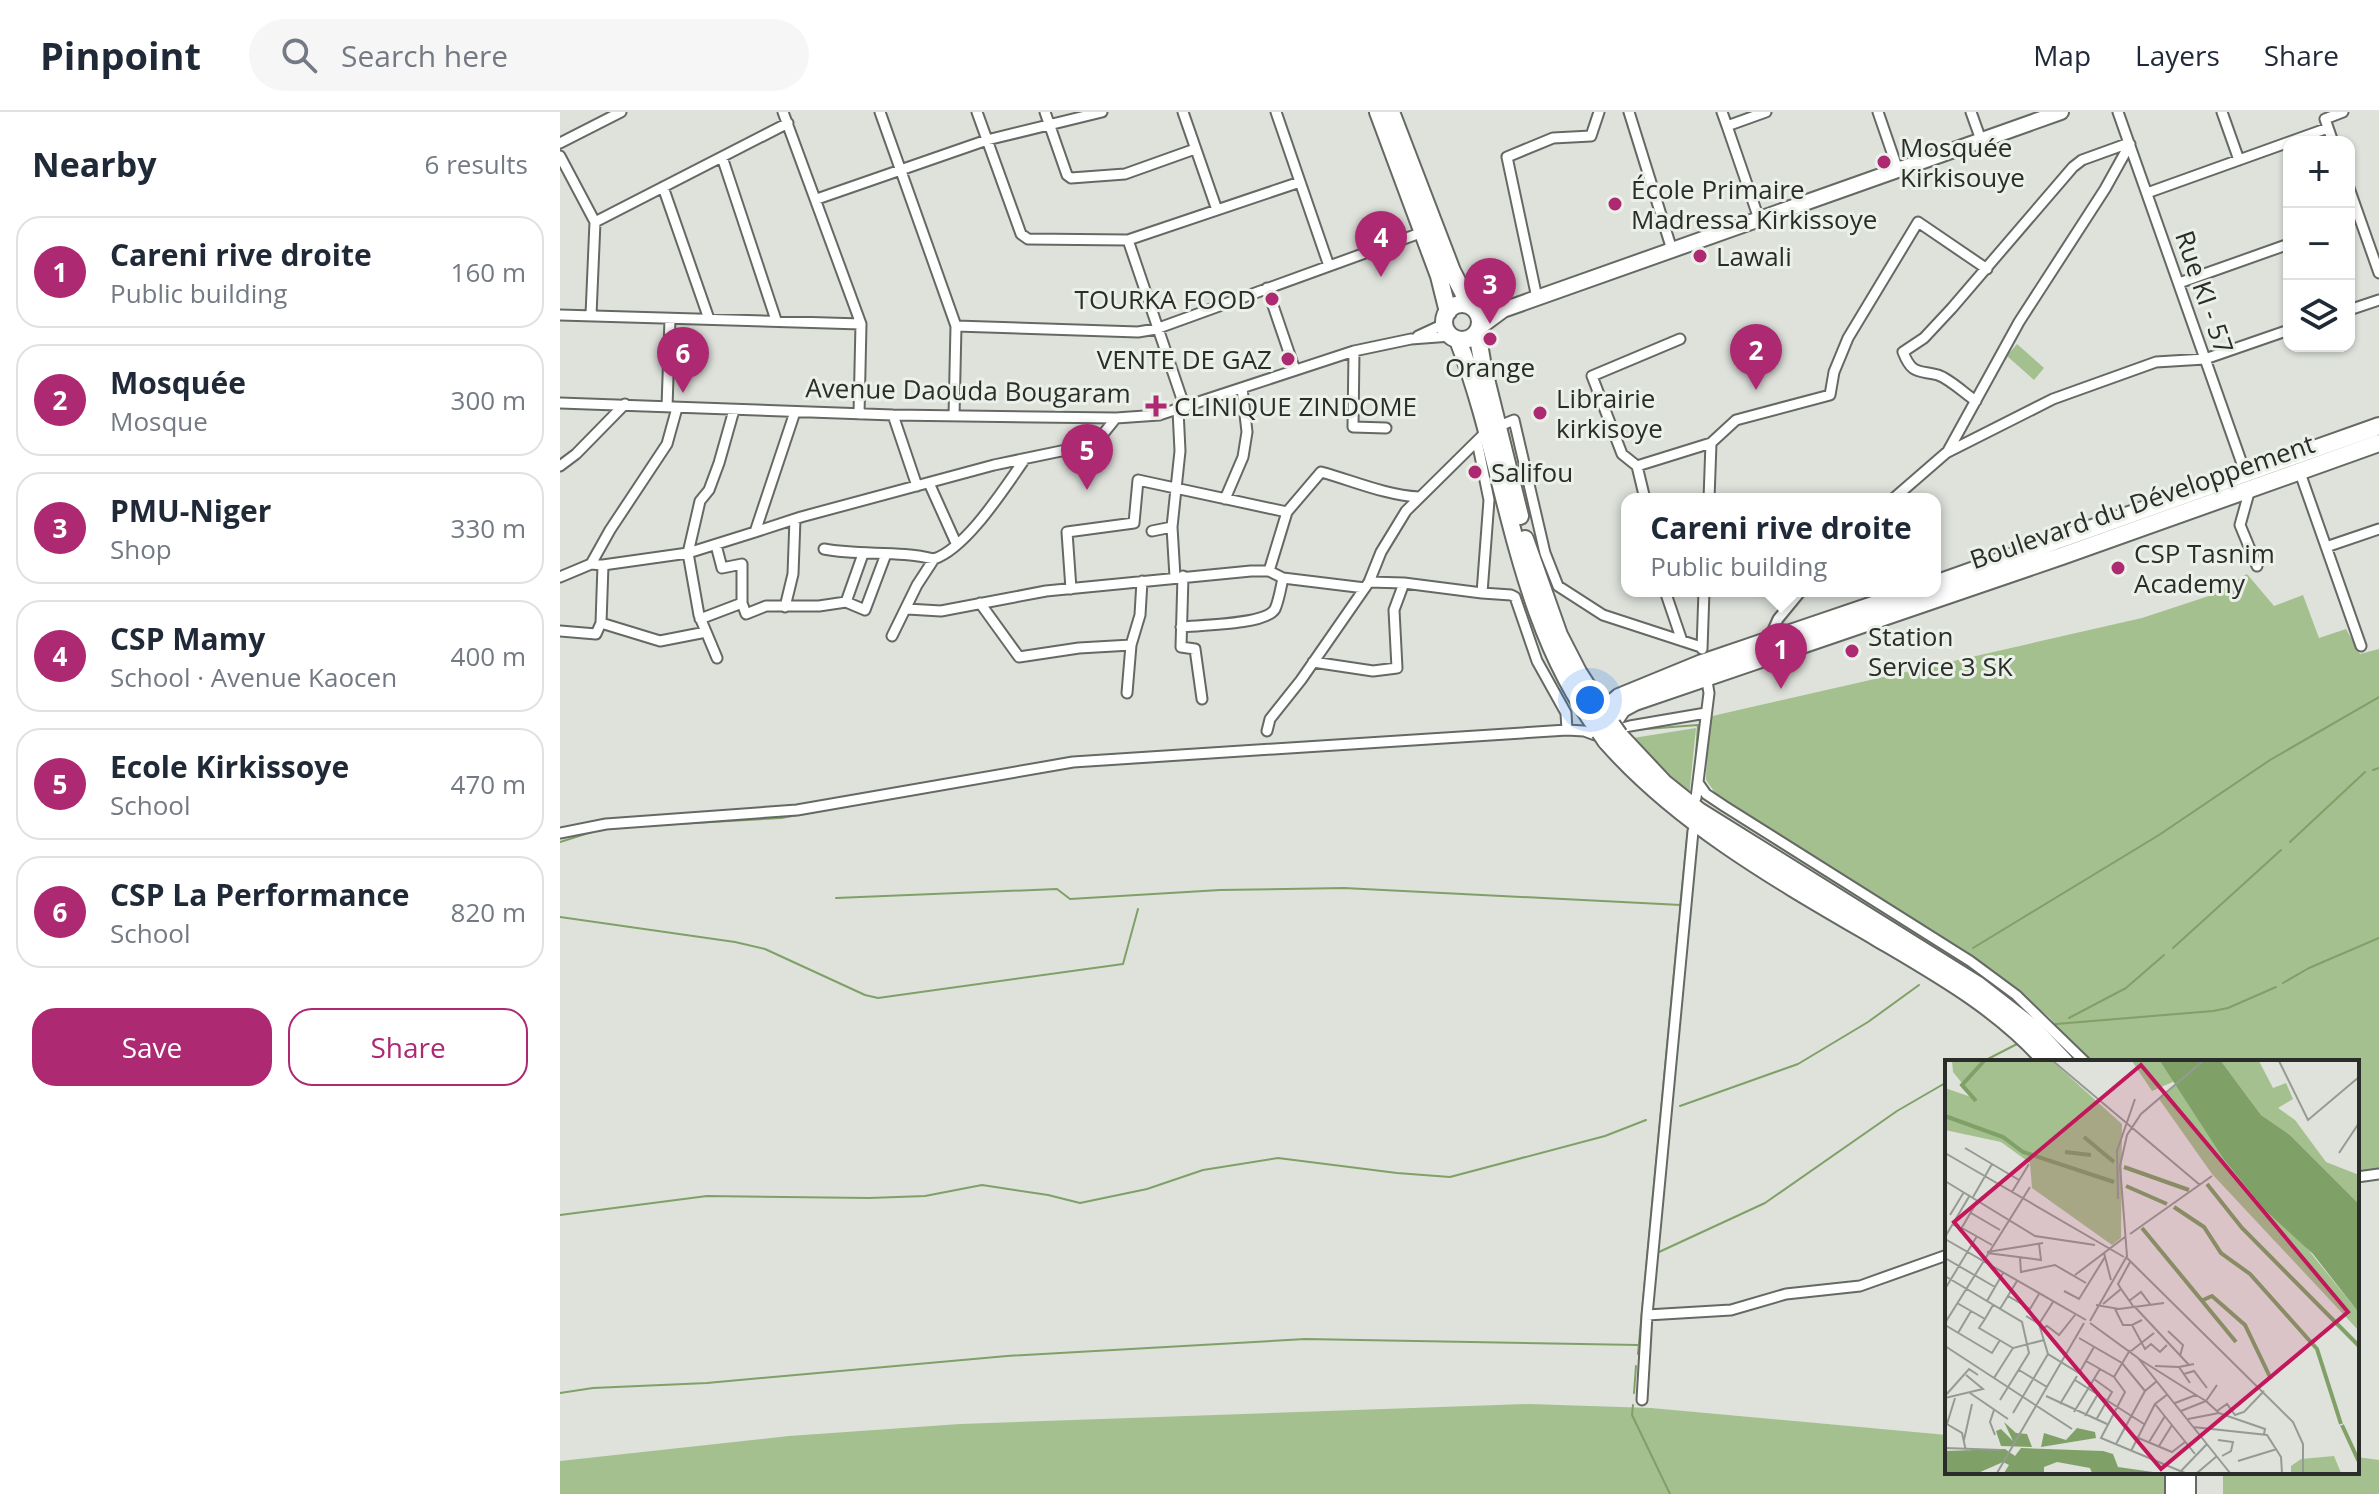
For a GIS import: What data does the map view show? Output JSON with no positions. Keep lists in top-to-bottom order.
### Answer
{
  "streets": {
    "highway": ["Boulevard du Développement"],
    "street": ["Rue KI - 57", "Avenue Daouda Bougaram"]
  },
  "crossings": [
    ["Rue KI - 57", "Boulevard du Développement"]
  ],
  "places": {
    "other": [
      "Mosquée Kirkisouye",
      "École Primaire Madressa Kirkissoye",
      "Lawali",
      "TOURKA FOOD",
      "Orange",
      "VENTE DE GAZ",
      "Librairie kirkisoye",
      "Salifou",
      "CSP Tasnim Academy",
      "Station Service 3 SK"
    ],
    "health": ["CLINIQUE ZINDOME"]
  },
  "page": {
    "header": "Pinpoint",
    "search": "Search here",
    "nav": ["Map", "Layers", "Share"],
    "heading": ["Nearby", "6 results"],
    "map_buttons": ["+", "−"],
    "pins": [
      "4",
      "3",
      "2",
      "6",
      "5",
      "1"
    ],
    "list": [
      {
        "mark": "1",
        "name": "Careni rive droite",
        "note": "Public building",
        "value": "160 m"
      },
      {
        "mark": "2",
        "name": "Mosquée",
        "note": "Mosque",
        "value": "300 m"
      },
      {
        "mark": "3",
        "name": "PMU-Niger",
        "note": "Shop",
        "value": "330 m"
      },
      {
        "mark": "4",
        "name": "CSP Mamy",
        "note": "School · Avenue Kaocen",
        "value": "400 m"
      },
      {
        "mark": "5",
        "name": "Ecole Kirkissoye",
        "note": "School",
        "value": "470 m"
      },
      {
        "mark": "6",
        "name": "CSP La Performance",
        "note": "School",
        "value": "820 m"
      }
    ],
    "popup": ["Careni rive droite", "Public building"],
    "buttons": ["Save", "Share"]
  }
}
